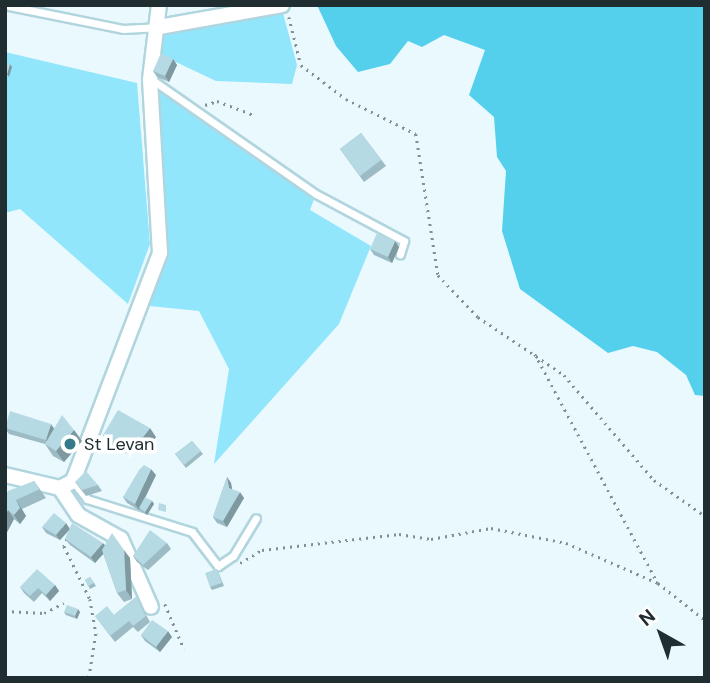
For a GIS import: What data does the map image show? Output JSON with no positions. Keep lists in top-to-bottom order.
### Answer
{
  "places": ["St Levan"],
  "north": "top left"
}
